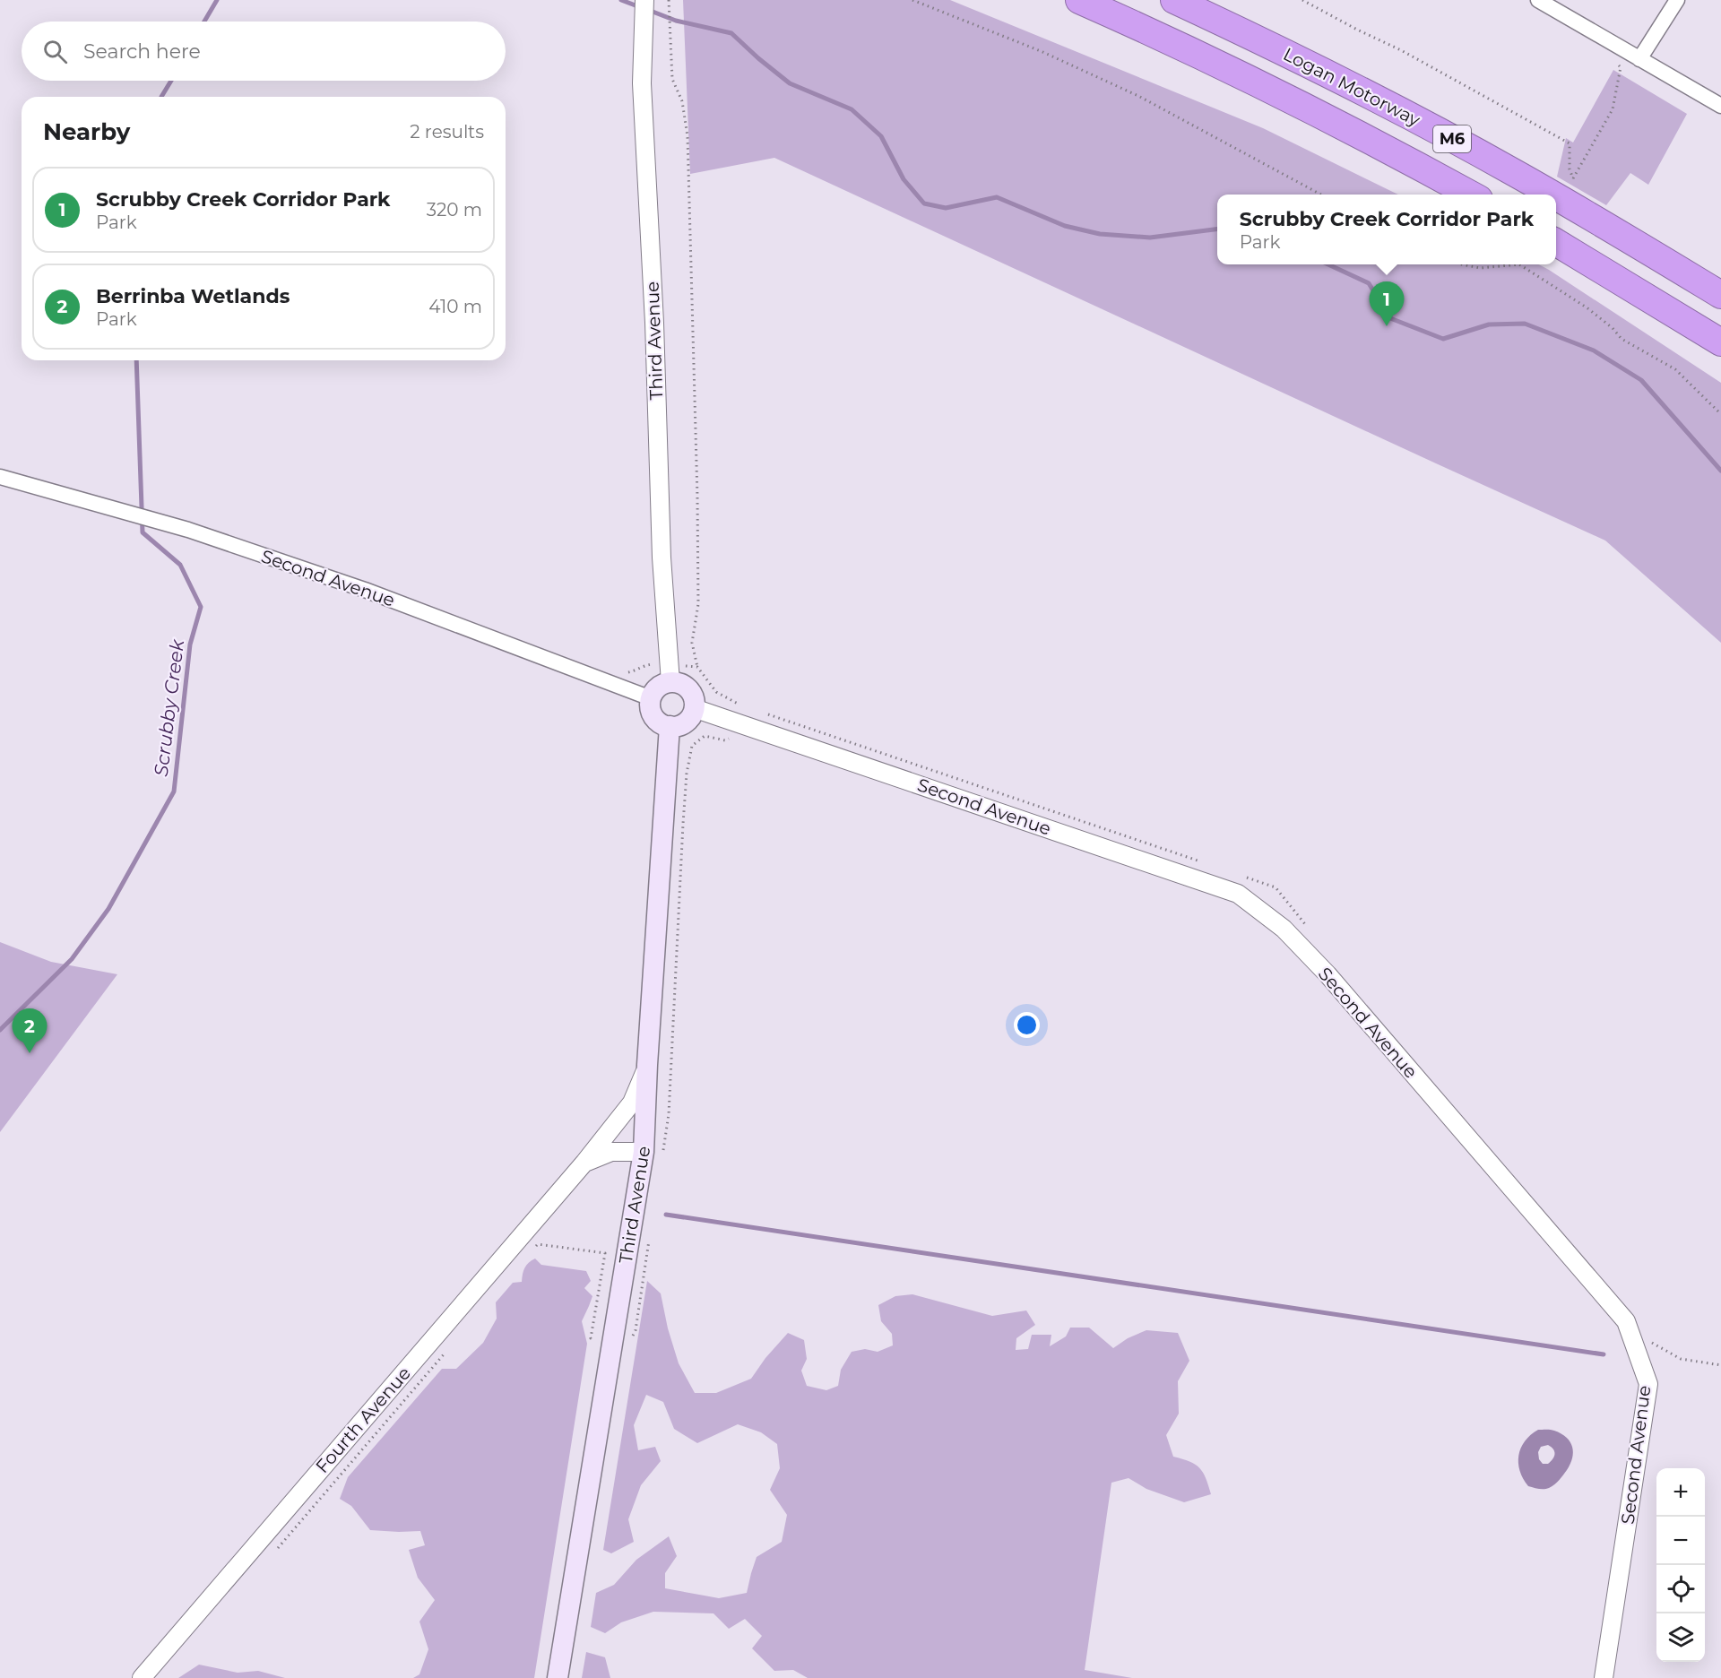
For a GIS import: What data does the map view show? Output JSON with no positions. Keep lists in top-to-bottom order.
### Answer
{
  "streets": {
    "highway": ["Logan Motorway", "M6"],
    "main road": ["Third Avenue"],
    "street": ["Second Avenue", "Fourth Avenue"]
  },
  "crossings": [
    ["Third Avenue", "Second Avenue"],
    ["Third Avenue", "Fourth Avenue"]
  ],
  "water": ["Scrubby Creek"],
  "page": {
    "search": "Search here",
    "heading": ["Nearby", "2 results"],
    "list": [
      {
        "mark": "1",
        "name": "Scrubby Creek Corridor Park",
        "note": "Park",
        "value": "320 m"
      },
      {
        "mark": "2",
        "name": "Berrinba Wetlands",
        "note": "Park",
        "value": "410 m"
      }
    ],
    "popup": ["Scrubby Creek Corridor Park", "Park"],
    "pins": ["1", "2"],
    "map_buttons": ["+", "−"]
  }
}
